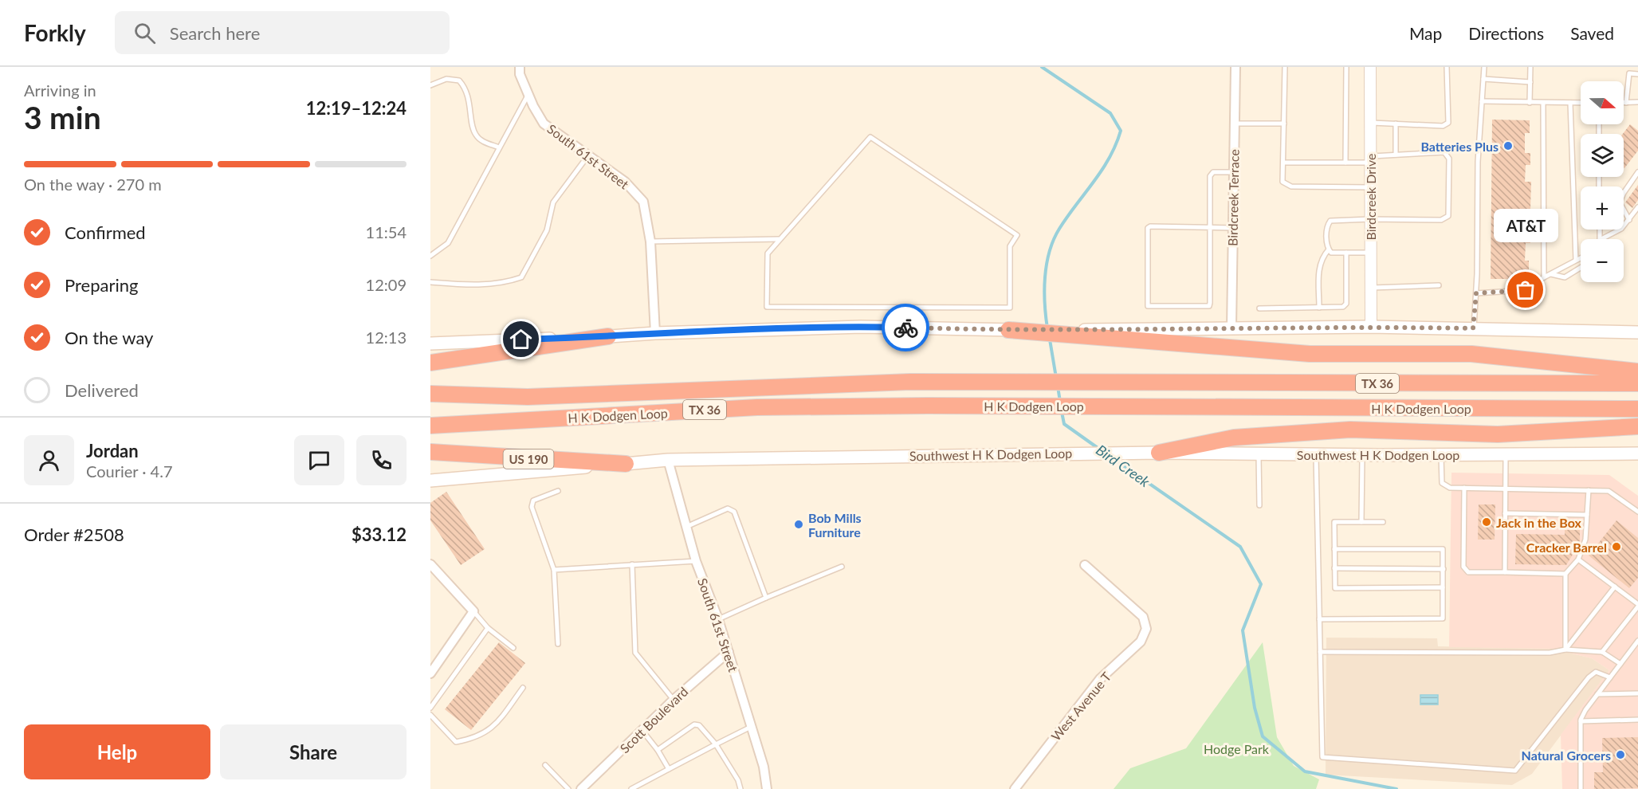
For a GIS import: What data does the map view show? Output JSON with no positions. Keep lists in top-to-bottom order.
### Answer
{
  "streets": {
    "highway": ["TX 36", "H K Dodgen Loop", "US 190"],
    "main road": ["Southwest H K Dodgen Loop"],
    "street": [
      "South 61st Street",
      "Birdcreek Drive",
      "Birdcreek Terrace",
      "West Avenue T",
      "Scott Boulevard"
    ]
  },
  "crossings": [
    ["South 61st Street", "Southwest H K Dodgen Loop"],
    ["South 61st Street", "Scott Boulevard"],
    ["Southwest H K Dodgen Loop", "US 190"]
  ],
  "water": ["Bird Creek"],
  "parks": ["Hodge Park"],
  "places": [
    "Batteries Plus",
    "AT&T",
    "Jack in the Box",
    "Bob Mills Furniture",
    "Cracker Barrel",
    "Natural Grocers"
  ],
  "north": "right",
  "page": {
    "header": "Forkly",
    "search": "Search here",
    "nav": ["Map", "Directions", "Saved"],
    "heading": ["3 min", "Arriving in", "12:19–12:24"],
    "panel": [
      "Jordan",
      "Courier · 4.7",
      "Order #2508",
      "$33.12"
    ],
    "map_buttons": ["+", "−"],
    "bar": "On the way · 270 m",
    "list": [
      ["Confirmed", "11:54"],
      ["Preparing", "12:09"],
      ["On the way", "12:13"],
      "Delivered"
    ],
    "bubble": "AT&T",
    "buttons": ["Help", "Share"]
  }
}
